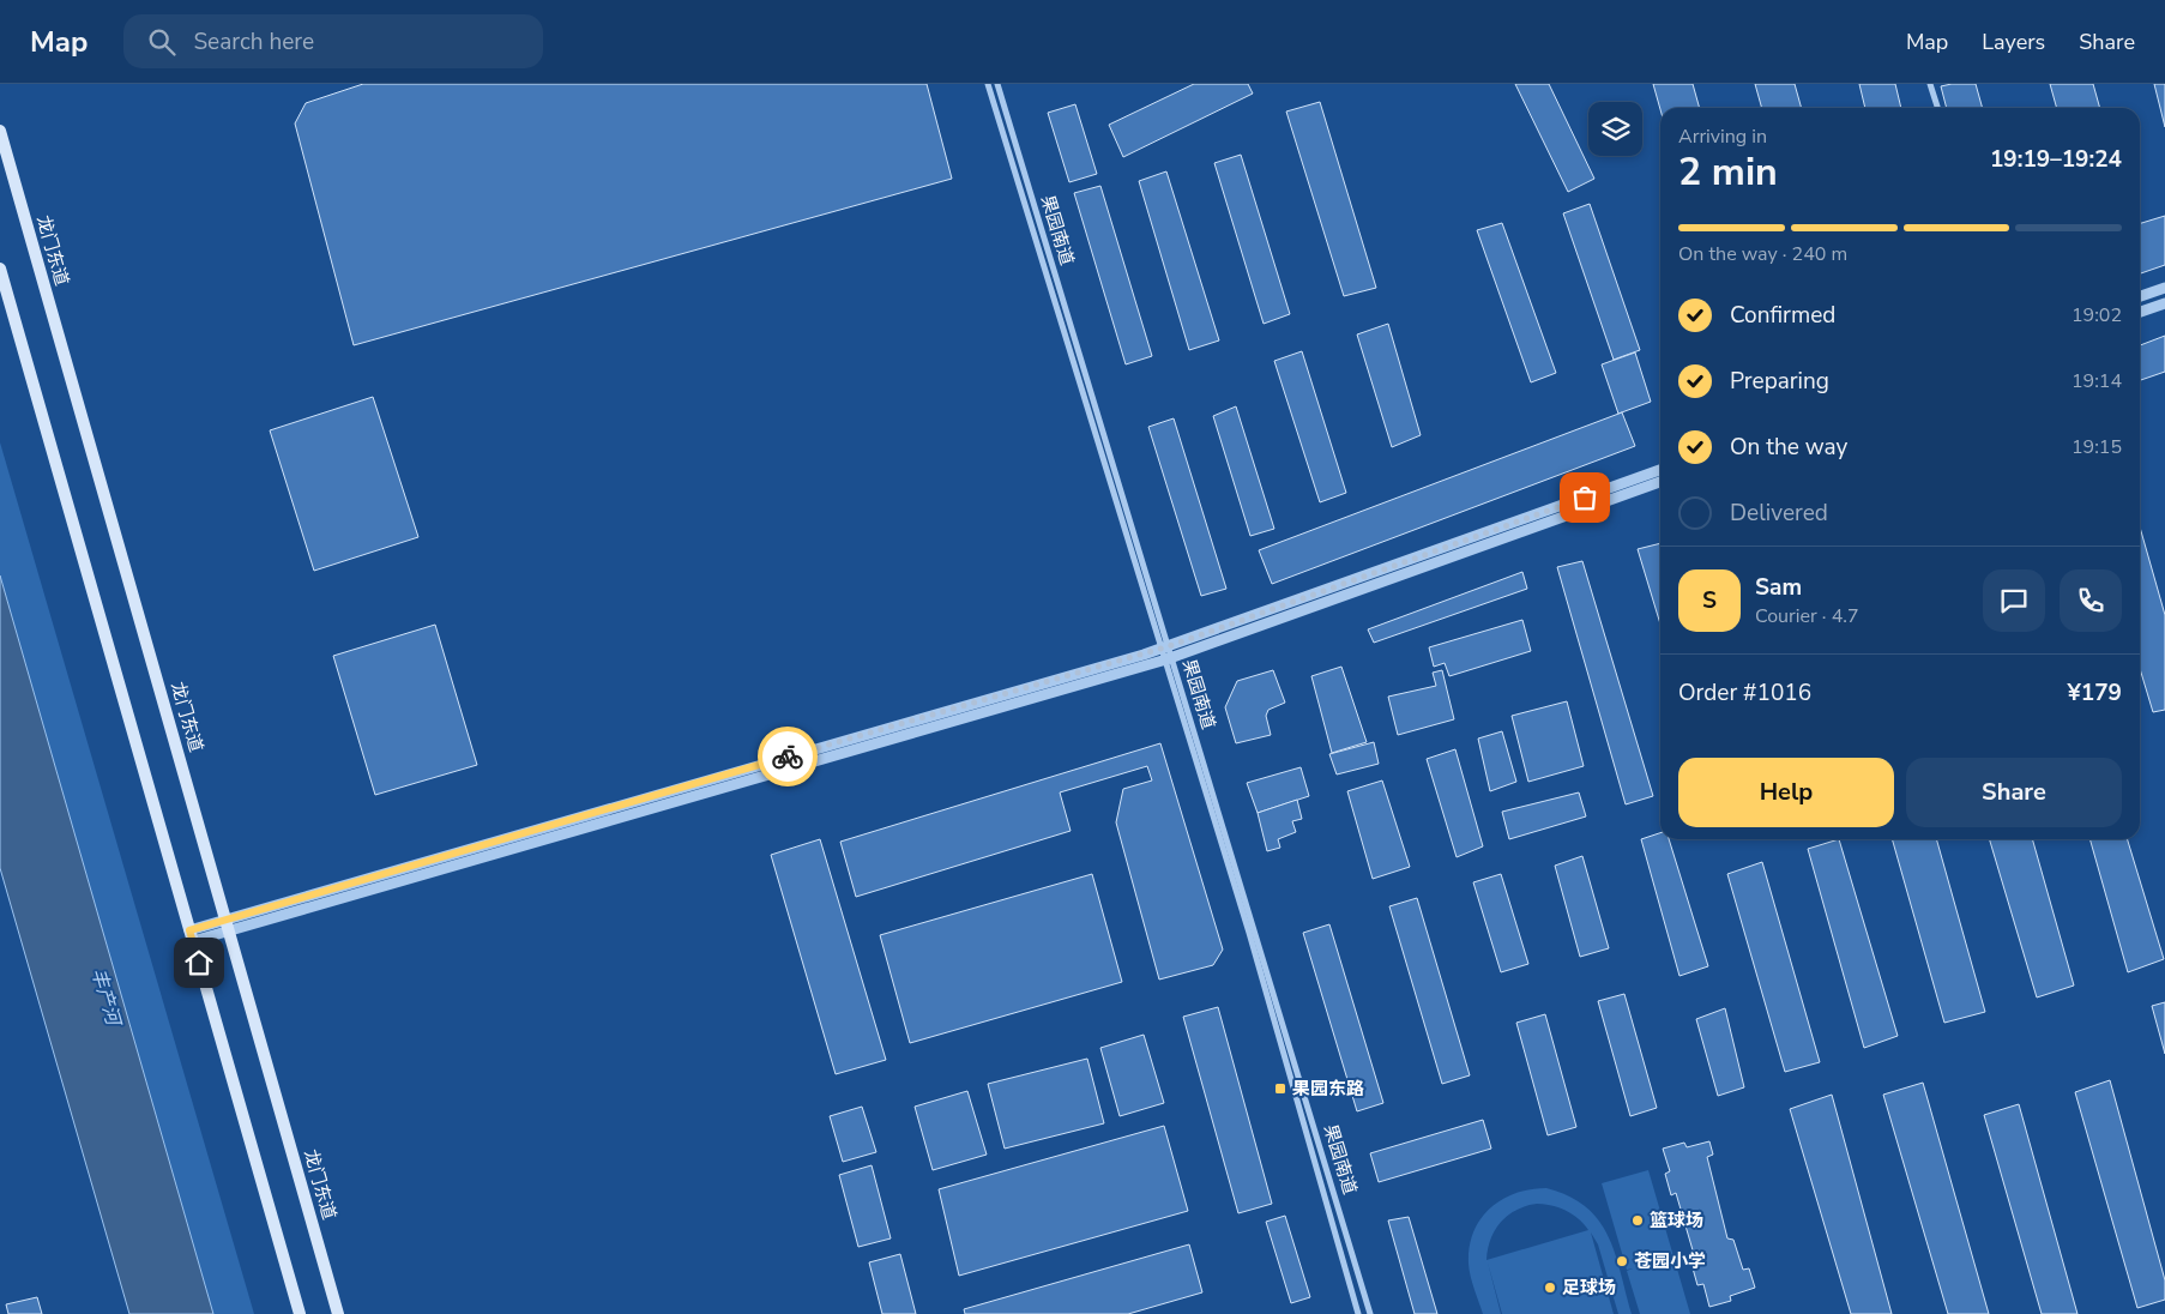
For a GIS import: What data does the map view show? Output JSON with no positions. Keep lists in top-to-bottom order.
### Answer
{
  "streets": {
    "main road": ["龙门东道"],
    "street": ["果园南道"]
  },
  "water": ["丰产河"],
  "places": {
    "transit": ["果园东路"],
    "other": ["篮球场", "苍园小学", "足球场"]
  },
  "page": {
    "header": "Map",
    "search": "Search here",
    "nav": ["Map", "Layers", "Share"],
    "heading": ["2 min", "Arriving in", "19:19–19:24"],
    "panel": [
      "Sam",
      "Courier · 4.7",
      "Order #1016",
      "¥179"
    ],
    "bar": "On the way · 240 m",
    "list": [
      ["Confirmed", "19:02"],
      ["Preparing", "19:14"],
      ["On the way", "19:15"],
      "Delivered"
    ],
    "round": "S",
    "buttons": ["Help", "Share"]
  }
}
